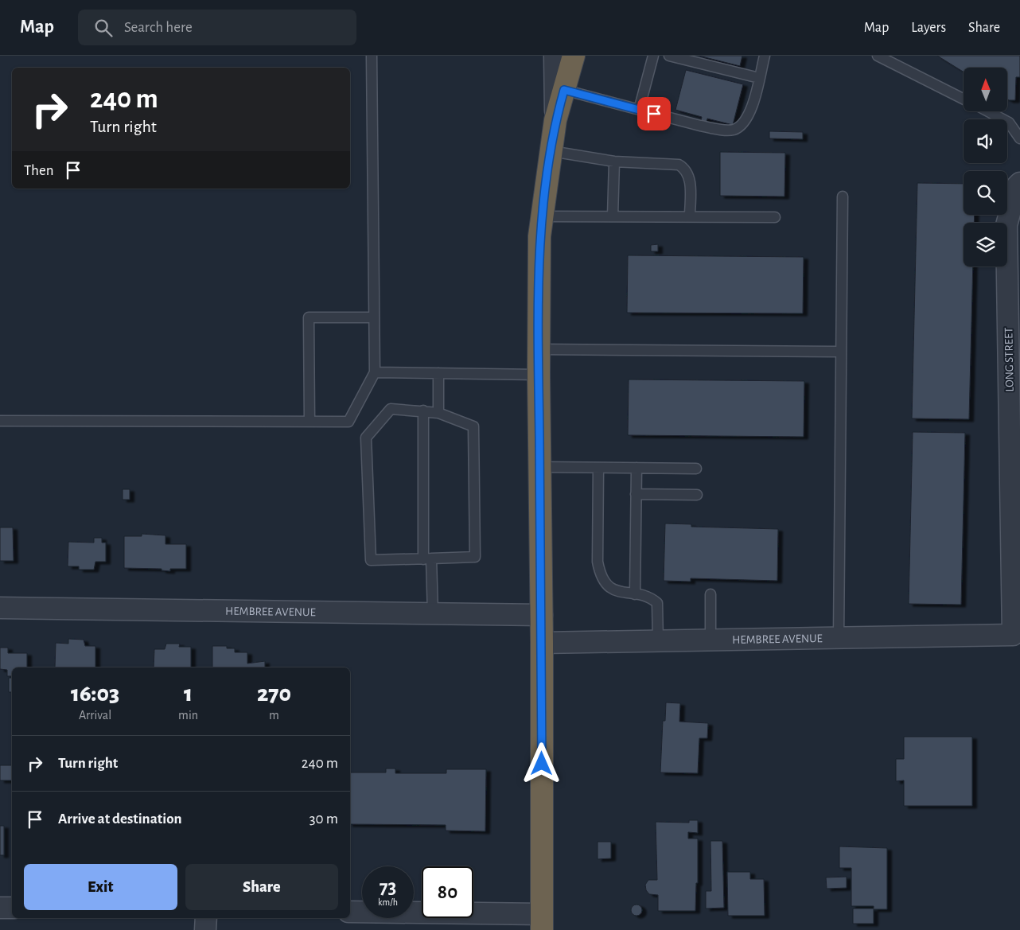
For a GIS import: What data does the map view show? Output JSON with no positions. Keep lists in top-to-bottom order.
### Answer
{
  "streets": {
    "street": ["LONG STREET", "HEMBREE AVENUE"]
  },
  "crossings": [
    ["LONG STREET", "HEMBREE AVENUE"]
  ],
  "north": "top",
  "page": {
    "header": "Map",
    "search": "Search here",
    "nav": ["Map", "Layers", "Share"],
    "turn": ["240 m", "Turn right"],
    "then": "Then",
    "eta": [
      "16:03",
      "Arrival",
      "1",
      "min",
      "270",
      "m"
    ],
    "list": [
      {
        "name": "Turn right",
        "value": "240 m"
      },
      {
        "name": "Arrive at destination",
        "value": "30 m"
      }
    ],
    "buttons": ["Exit", "Share"],
    "speed": "73 km/h",
    "limit": "80"
  }
}
